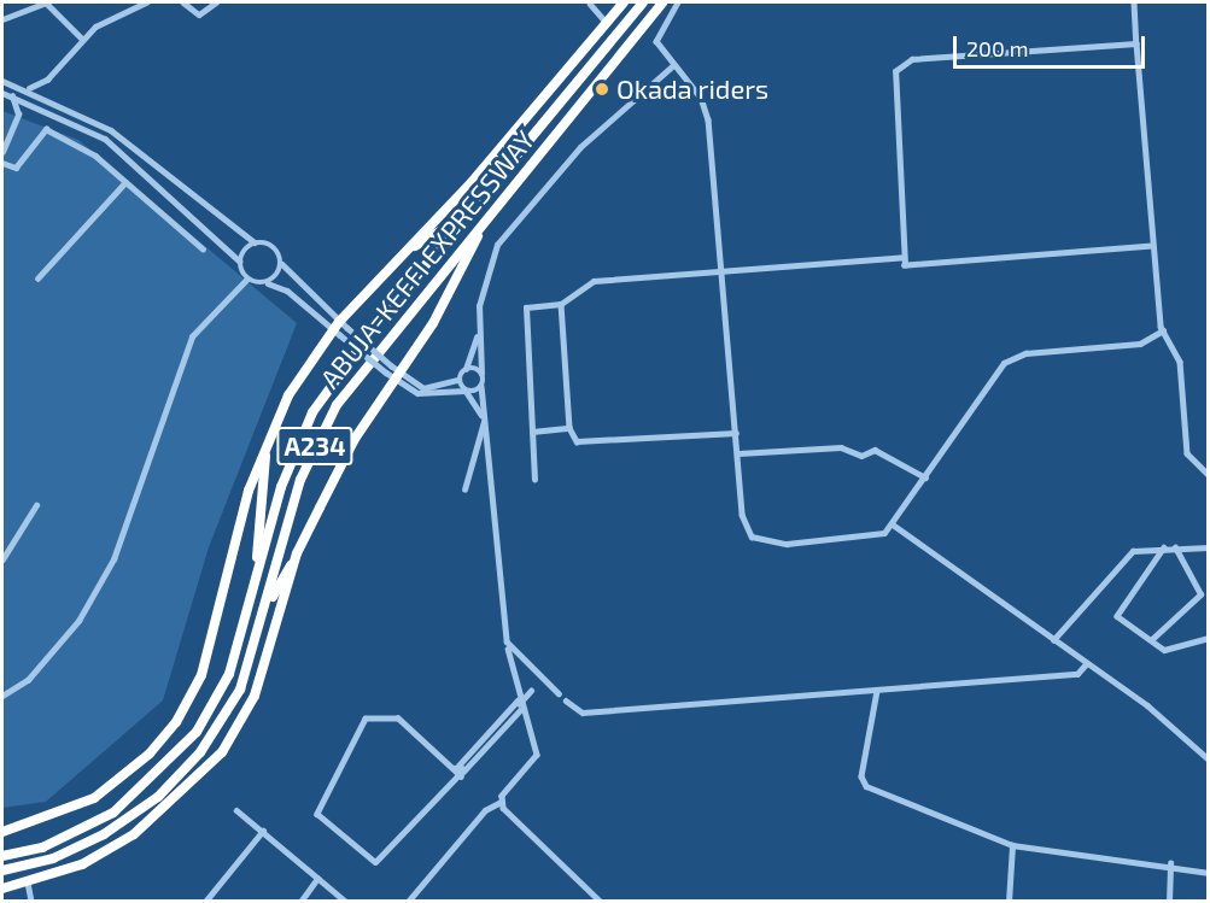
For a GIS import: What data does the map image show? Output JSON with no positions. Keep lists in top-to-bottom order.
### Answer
{
  "streets": {
    "highway": ["ABUJA-KEFFI EXPRESSWAY", "A234"]
  },
  "places": ["Okada riders"],
  "scale_bar": "200 m"
}
